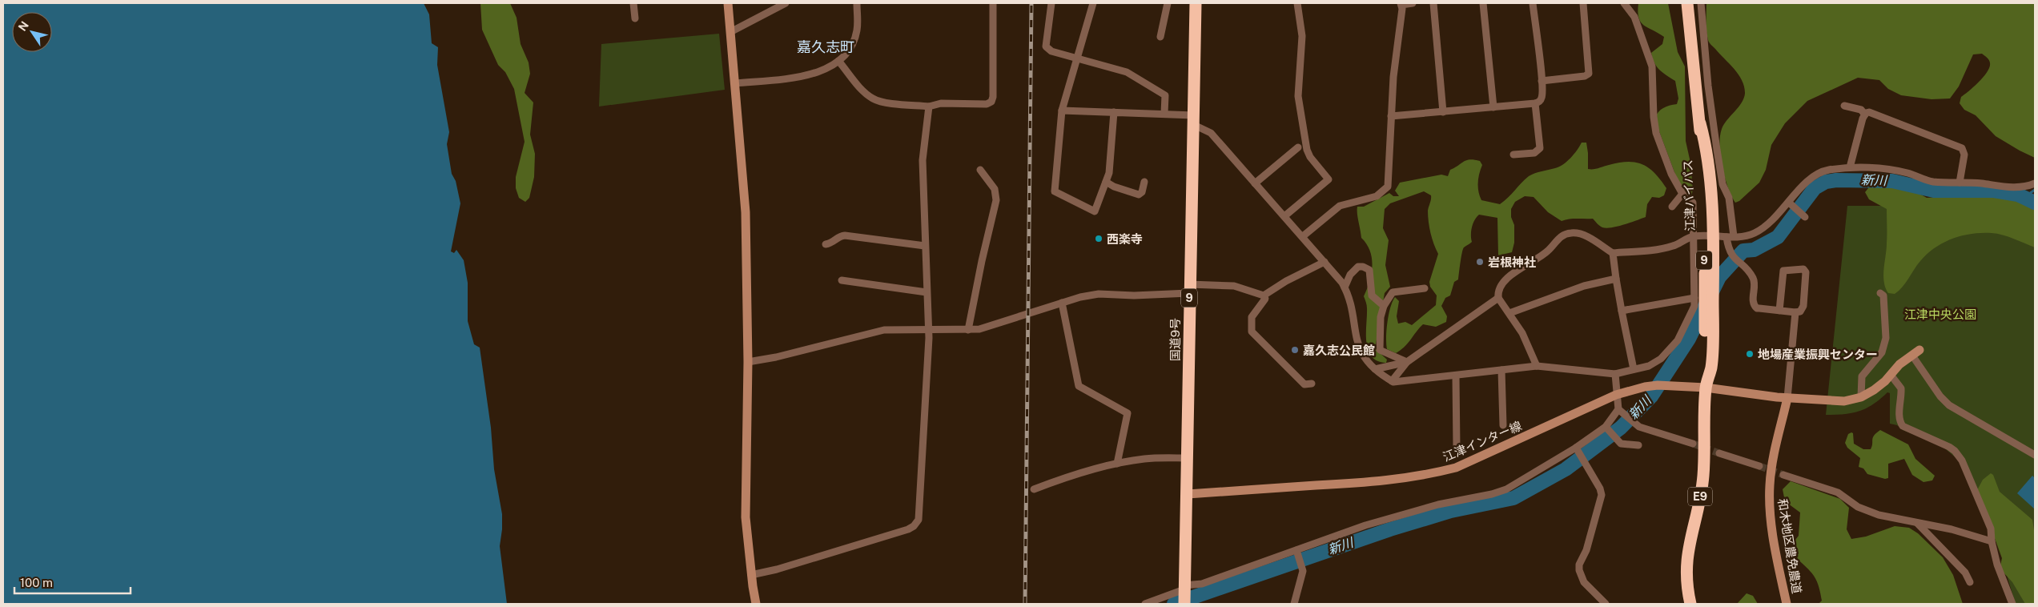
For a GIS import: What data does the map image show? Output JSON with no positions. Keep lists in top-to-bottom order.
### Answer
{
  "streets": {
    "highway": [
      "江津バイパス",
      "9",
      "国道9号",
      "E9"
    ],
    "street": ["江津インター線", "和木地区農免農道"]
  },
  "crossings": [
    ["江津バイパス", "江津インター線"],
    ["江津バイパス", "E9"],
    ["国道9号", "江津インター線"],
    ["江津インター線", "E9"],
    ["江津インター線", "和木地区農免農道"]
  ],
  "districts": ["嘉久志町"],
  "water": ["新川"],
  "parks": ["江津中央公園"],
  "places": [
    "西楽寺",
    "岩根神社",
    "嘉久志公民館",
    "地場産業振興センター"
  ],
  "scale_bar": "100 m",
  "north": "top left"
}
